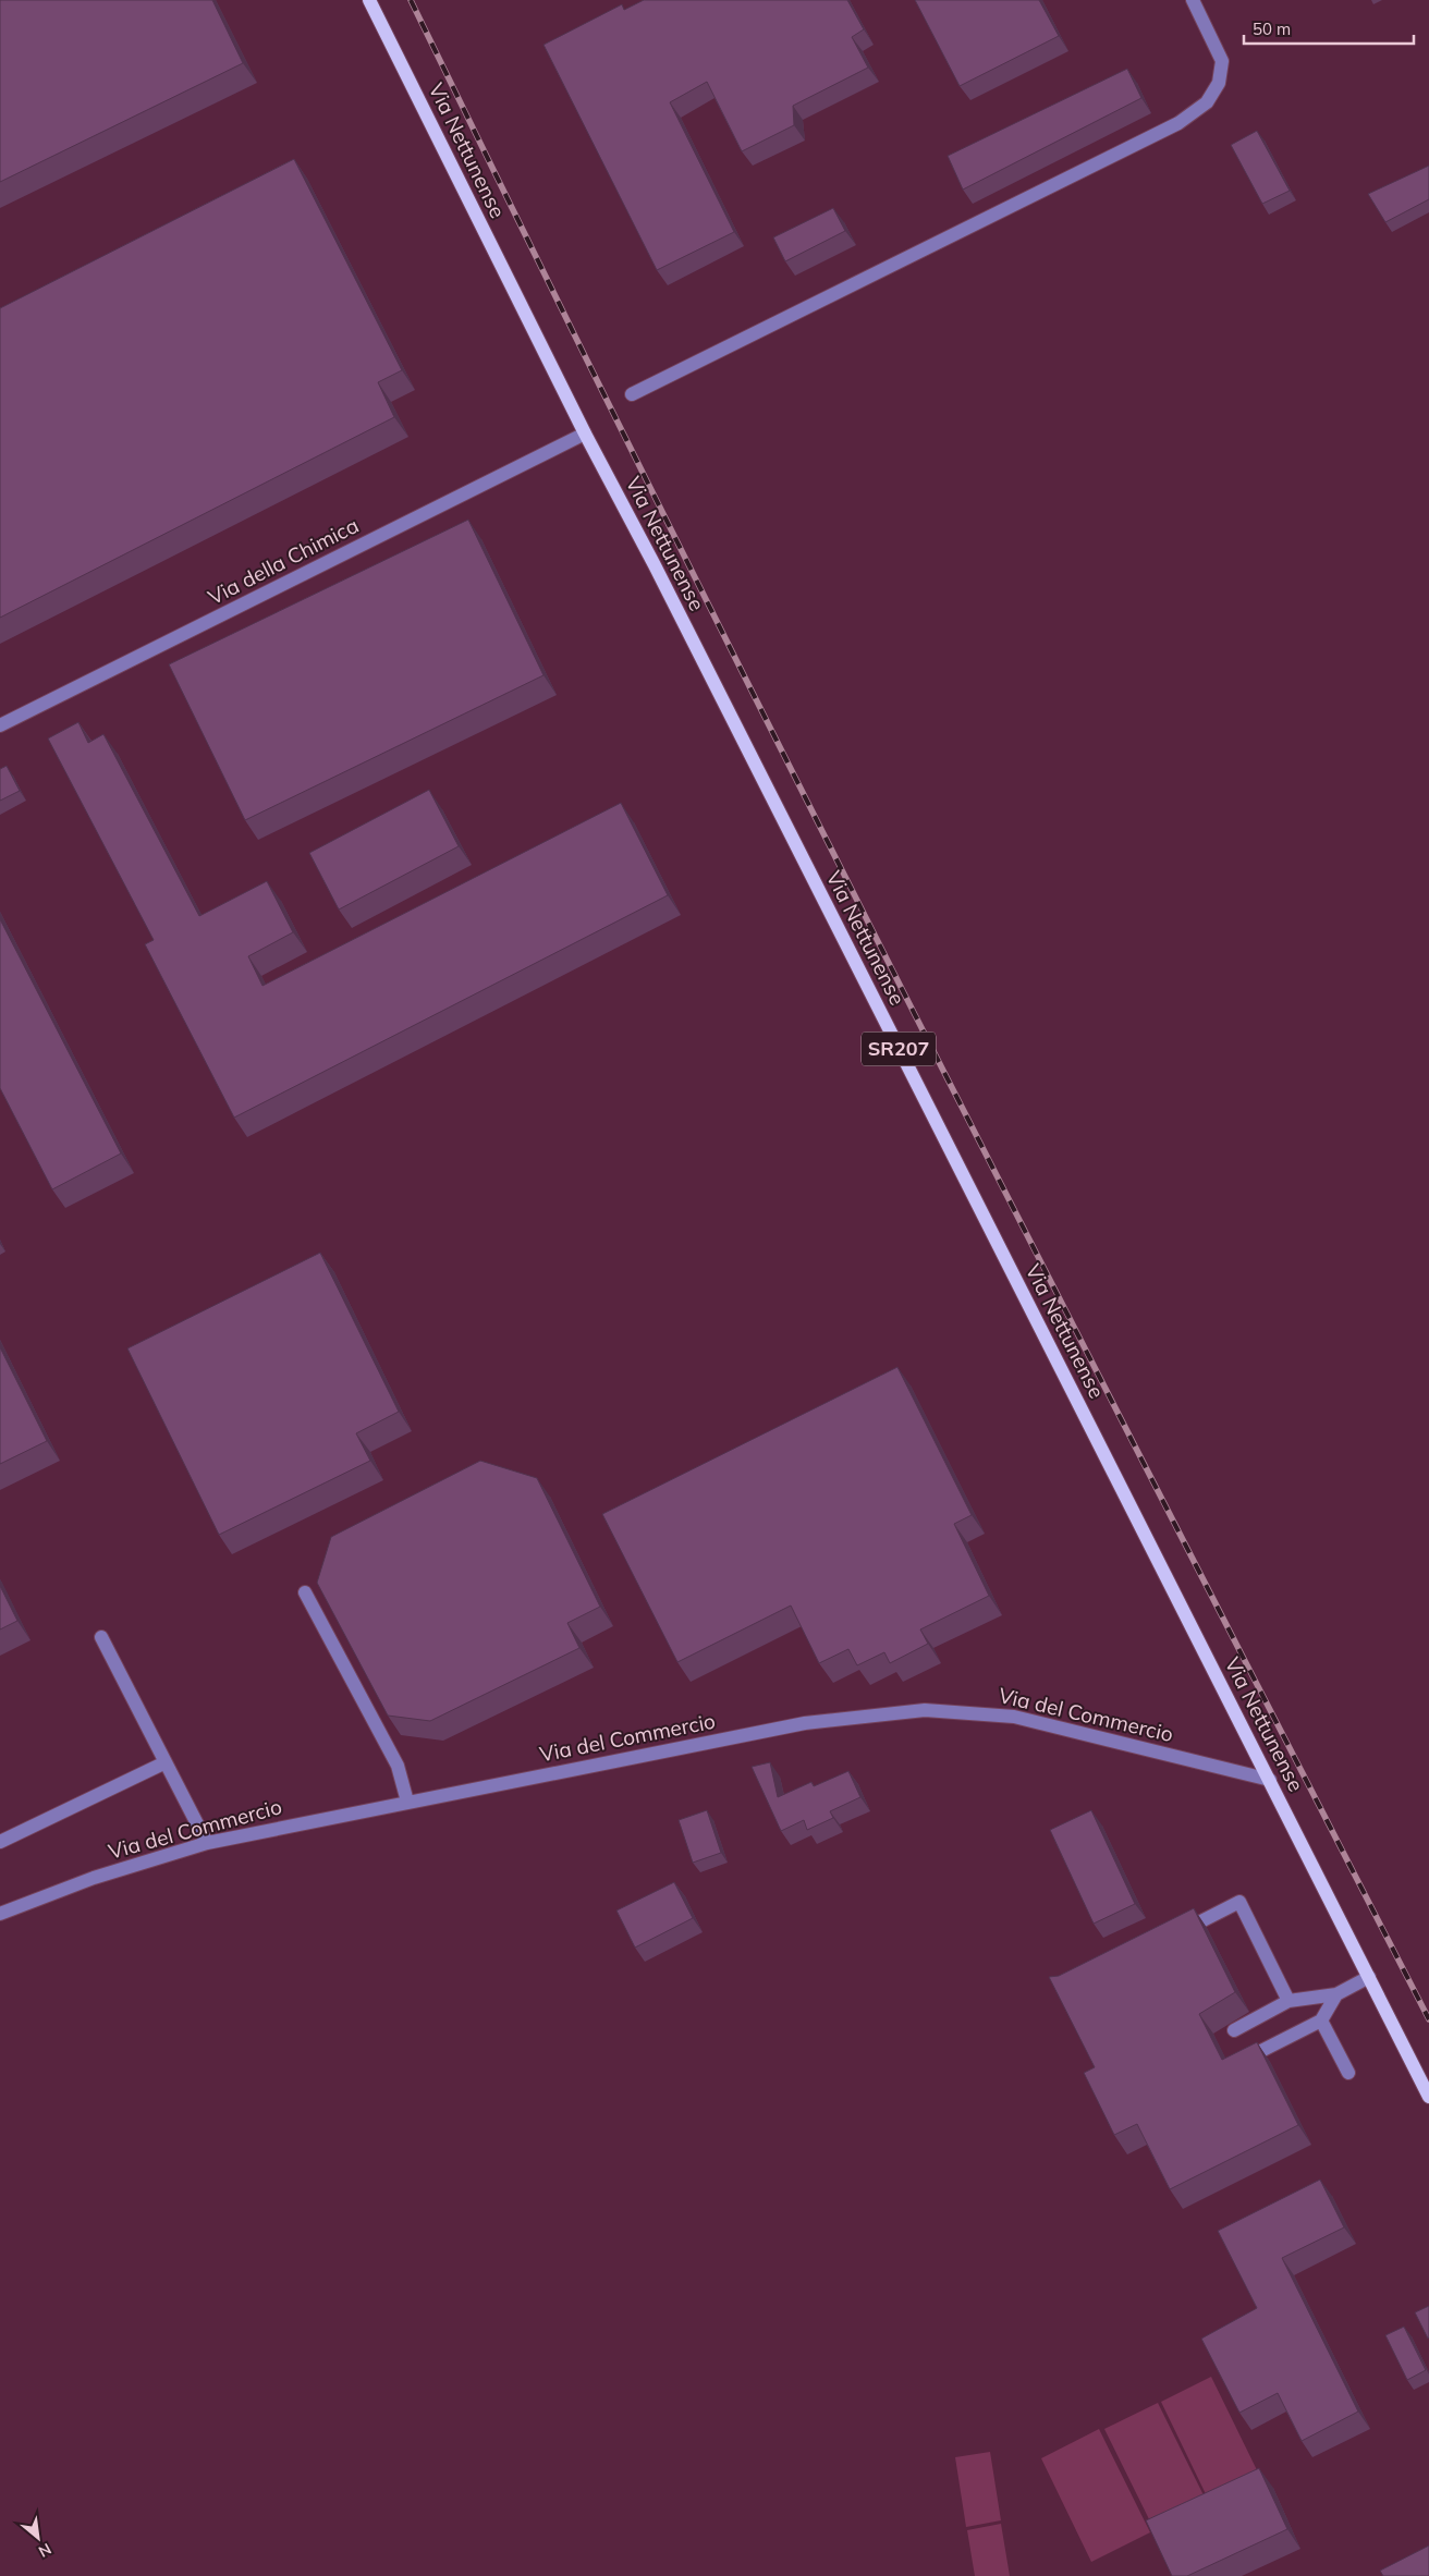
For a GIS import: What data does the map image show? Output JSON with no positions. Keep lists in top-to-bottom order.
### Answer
{
  "streets": {
    "main road": ["Via Nettunense", "SR207"],
    "street": ["Via della Chimica", "Via del Commercio"]
  },
  "crossings": [
    ["Via Nettunense", "Via della Chimica"],
    ["Via Nettunense", "Via del Commercio"]
  ],
  "scale_bar": "50 m",
  "north": "bottom right"
}
